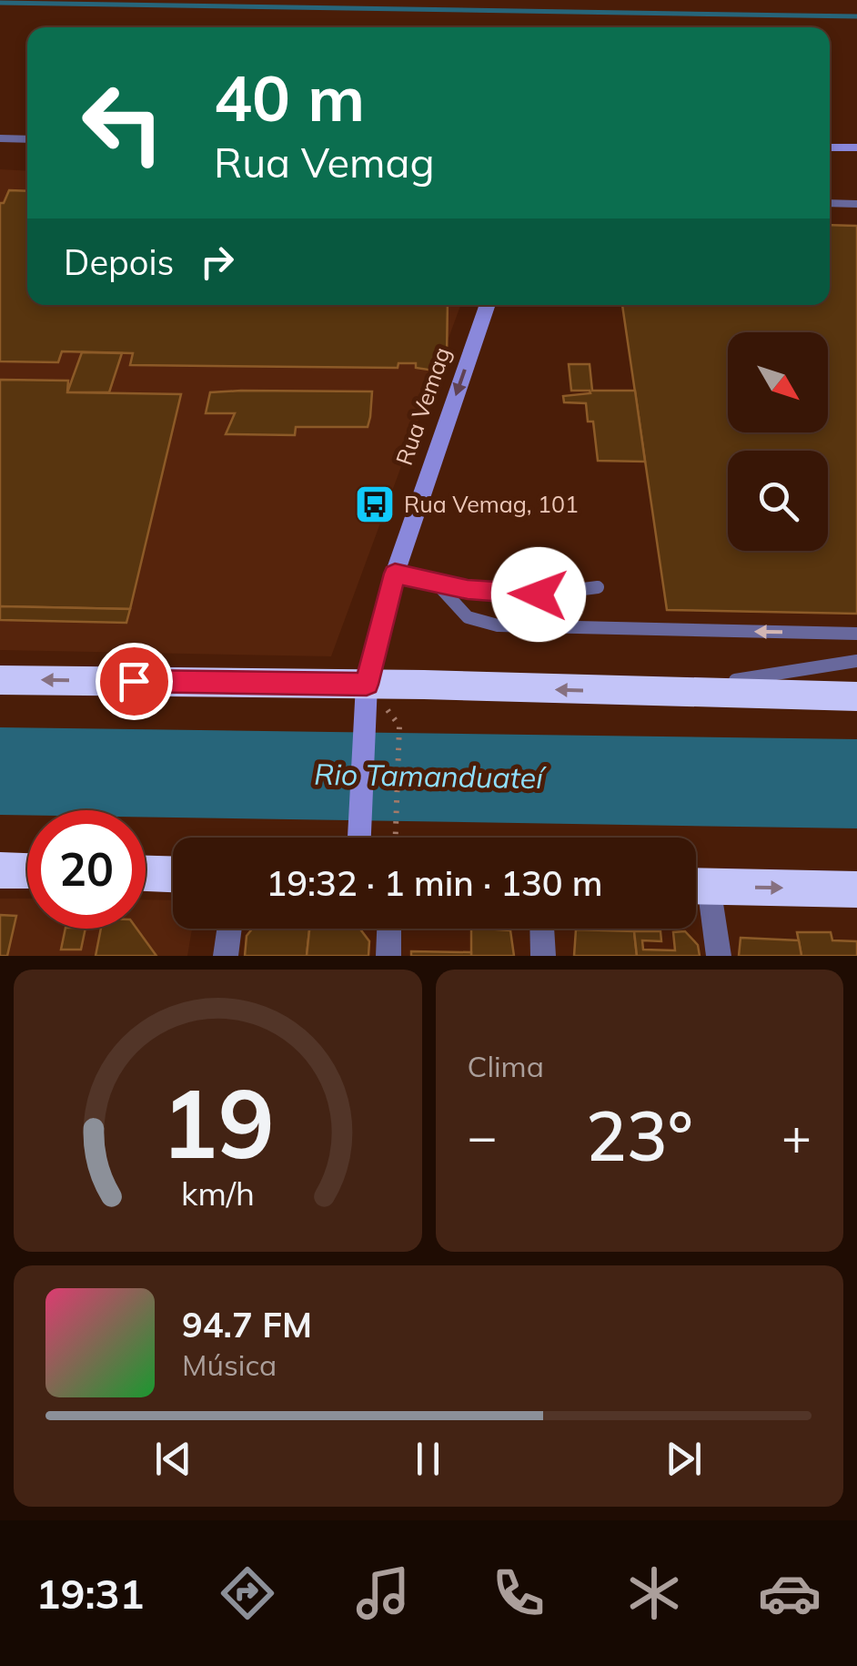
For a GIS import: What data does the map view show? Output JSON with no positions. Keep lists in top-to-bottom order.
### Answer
{
  "streets": {
    "street": ["Rua Vemag"]
  },
  "one_way": ["Rua Vemag"],
  "water": ["Rio Tamanduateí"],
  "places": {
    "bus stop": ["Rua Vemag, 101"]
  },
  "north": "bottom right",
  "page": {
    "turn": ["40 m", "Rua Vemag"],
    "then": "Depois",
    "limit": "20",
    "trip": "19:32 · 1 min · 130 m",
    "tile": "Clima",
    "heat": ["−", "23°", "+"],
    "song": ["94.7 FM", "Música"],
    "tabs": "19:31",
    "gauge": ["19", "km/h"]
  }
}
